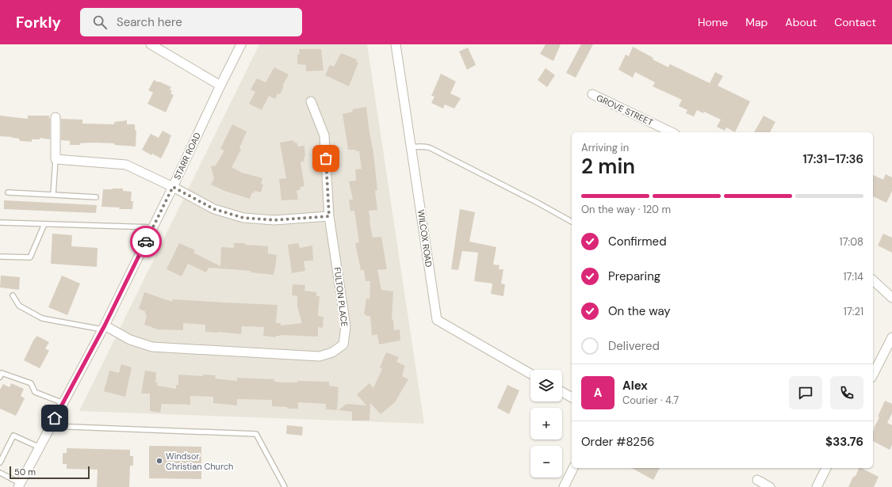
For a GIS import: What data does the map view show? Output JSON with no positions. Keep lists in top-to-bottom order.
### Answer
{
  "streets": {
    "street": [
      "GROVE STREET",
      "STARR ROAD",
      "WILCOX ROAD",
      "FULTON PLACE"
    ]
  },
  "crossings": [
    ["STARR ROAD", "FULTON PLACE"]
  ],
  "places": ["Windsor Christian Church"],
  "scale_bar": "50 m",
  "page": {
    "header": "Forkly",
    "search": "Search here",
    "nav": [
      "Home",
      "Map",
      "About",
      "Contact"
    ],
    "heading": ["2 min", "Arriving in", "17:31–17:36"],
    "panel": [
      "Alex",
      "Courier · 4.7",
      "Order #8256",
      "$33.76"
    ],
    "bar": "On the way · 120 m",
    "list": [
      ["Confirmed", "17:08"],
      ["Preparing", "17:14"],
      ["On the way", "17:21"],
      "Delivered"
    ],
    "map_buttons": ["+", "−"],
    "round": "A",
    "scale": "50 m"
  }
}
